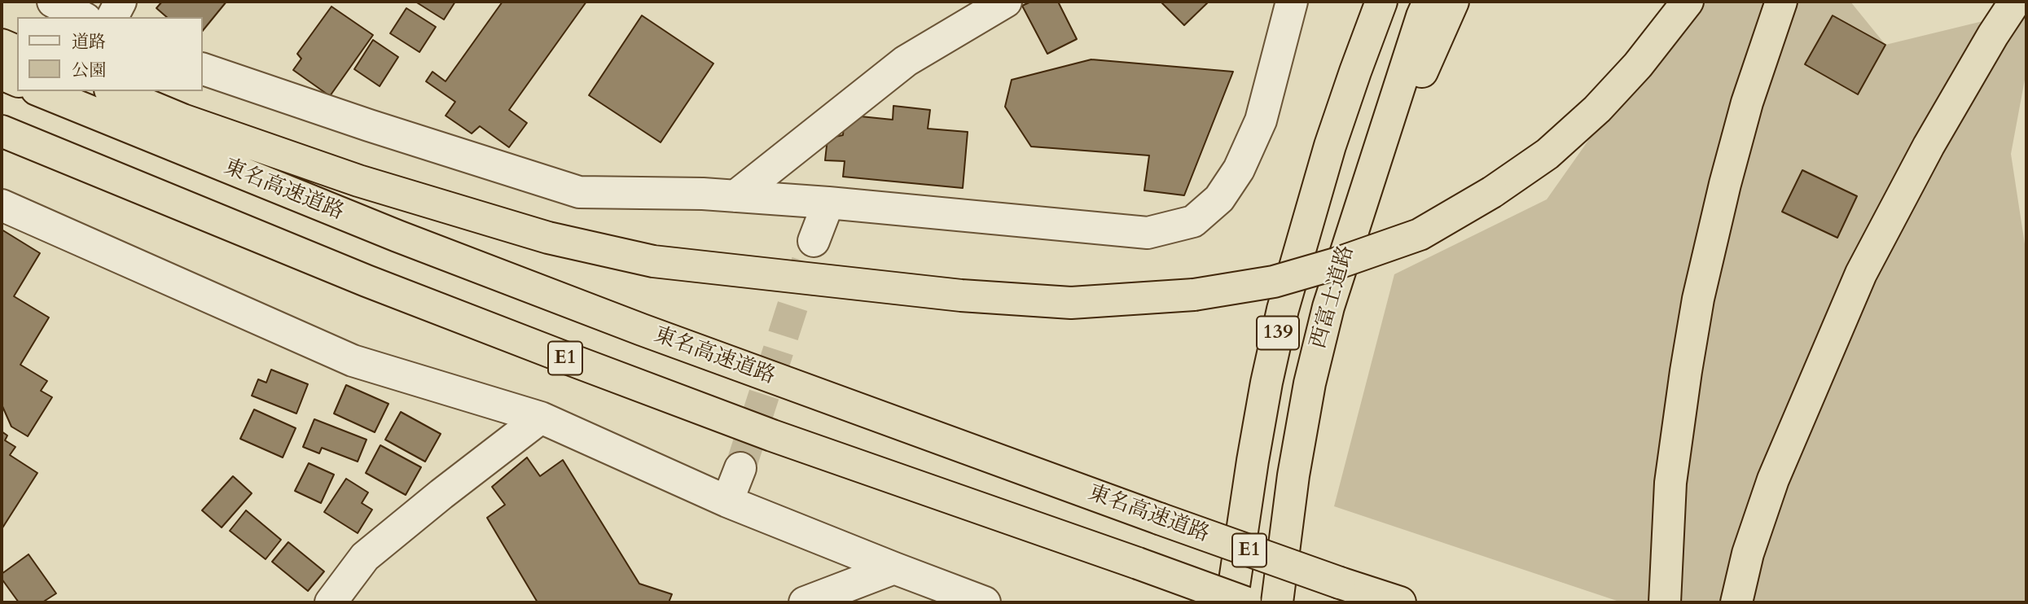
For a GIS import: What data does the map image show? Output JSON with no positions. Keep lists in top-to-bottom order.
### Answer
{
  "streets": {
    "highway": [
      "東名高速道路",
      "西富士道路",
      "139",
      "E1"
    ]
  },
  "crossings": [
    ["西富士道路", "139"]
  ],
  "legend": ["道路", "公園"]
}
